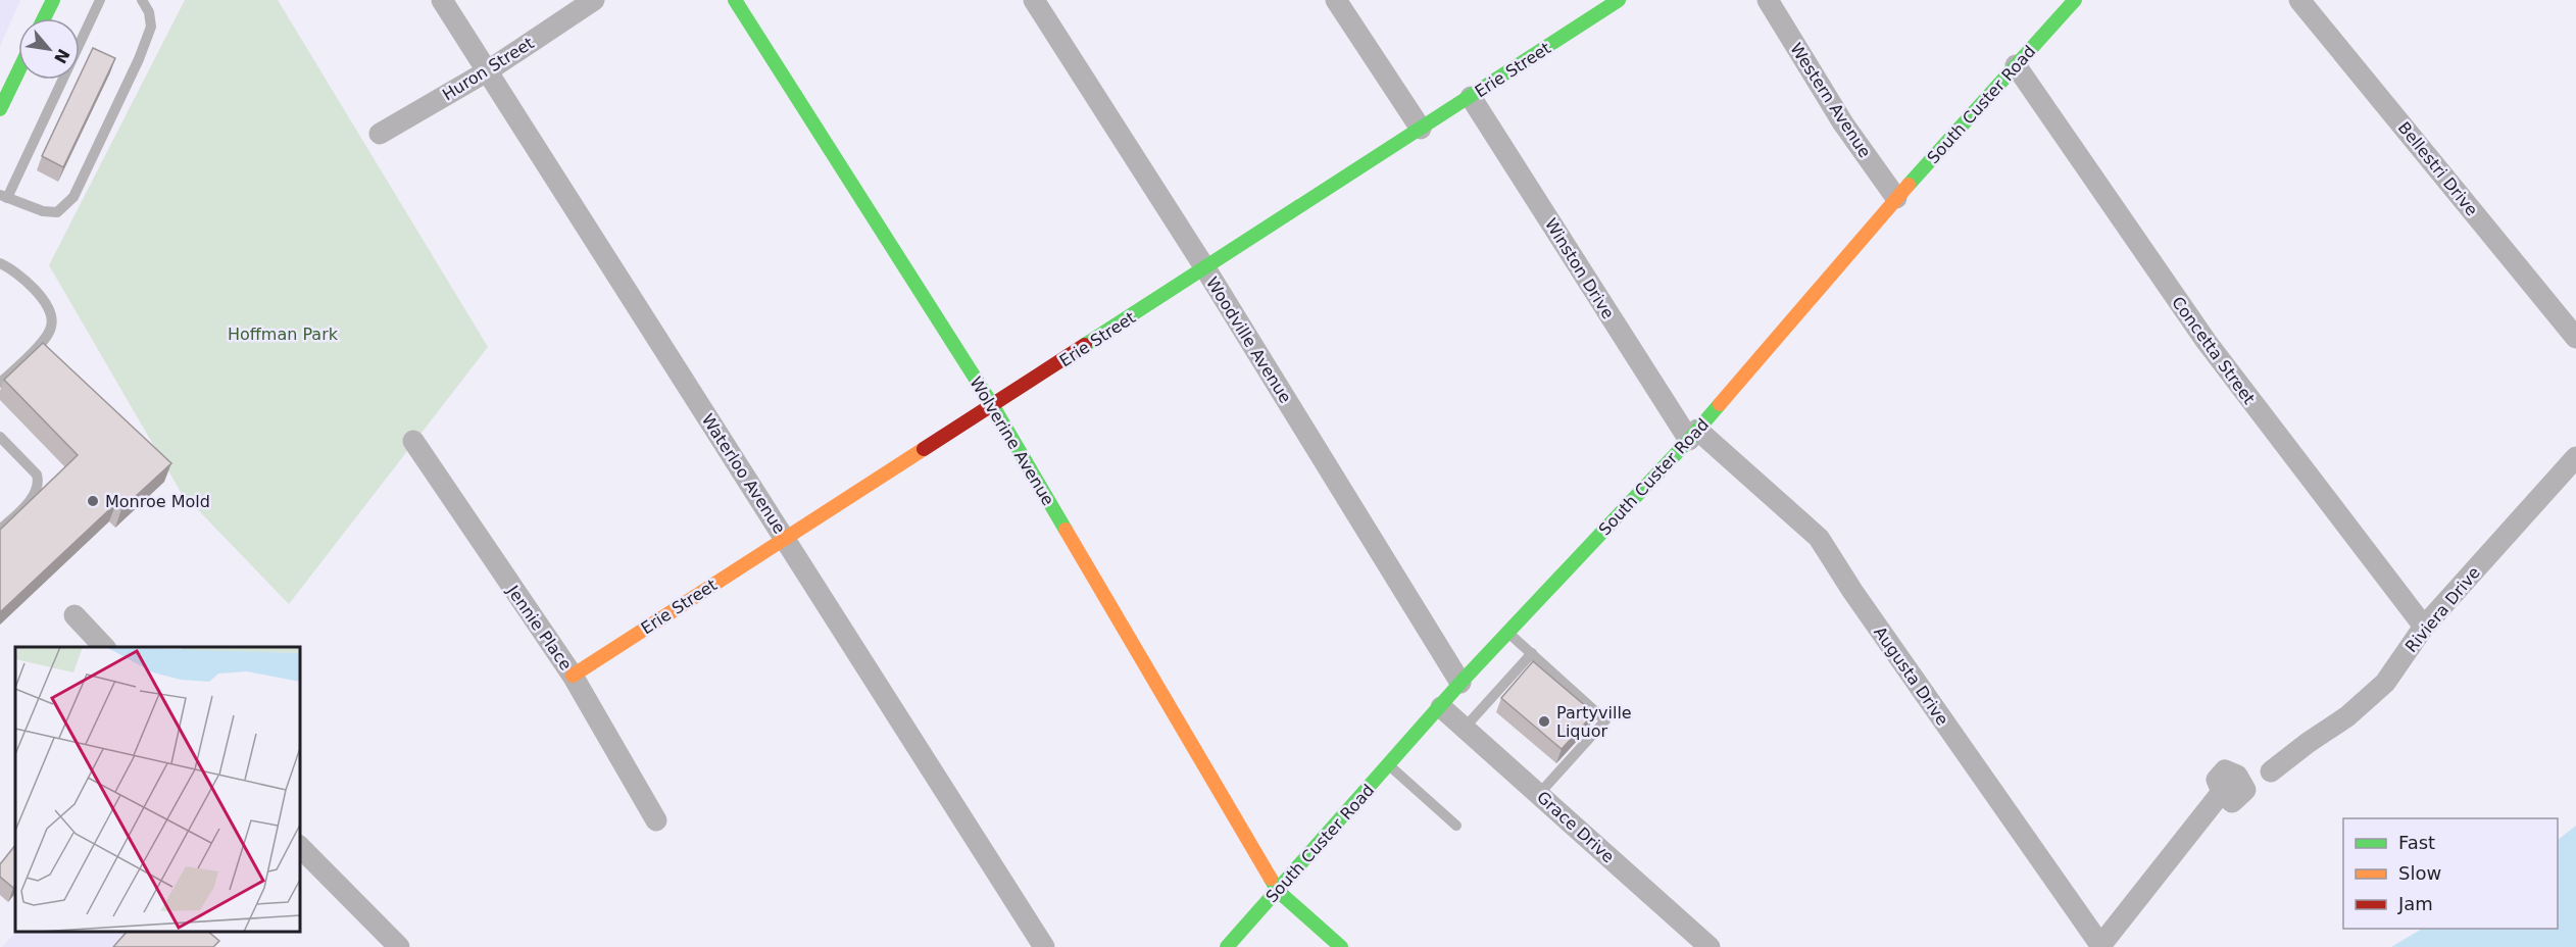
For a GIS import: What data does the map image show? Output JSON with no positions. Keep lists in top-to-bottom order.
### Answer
{
  "streets": {
    "street": [
      "Huron Street",
      "Erie Street",
      "Western Avenue",
      "South Custer Road",
      "Bellestri Drive",
      "Winston Drive",
      "Woodville Avenue",
      "Concetta Street",
      "Wolverine Avenue",
      "Waterloo Avenue",
      "Riviera Drive",
      "Jennie Place",
      "Augusta Drive",
      "Grace Drive"
    ]
  },
  "crossings": [
    ["Huron Street", "Waterloo Avenue"],
    ["Erie Street", "Winston Drive"],
    ["Erie Street", "Woodville Avenue"],
    ["Erie Street", "Wolverine Avenue"],
    ["Erie Street", "Waterloo Avenue"],
    ["Erie Street", "Jennie Place"],
    ["Western Avenue", "South Custer Road"],
    ["South Custer Road", "Winston Drive"],
    ["South Custer Road", "Woodville Avenue"],
    ["South Custer Road", "Concetta Street"],
    ["South Custer Road", "Wolverine Avenue"],
    ["South Custer Road", "Augusta Drive"],
    ["South Custer Road", "Grace Drive"],
    ["Winston Drive", "Augusta Drive"],
    ["Concetta Street", "Riviera Drive"]
  ],
  "parks": ["Hoffman Park"],
  "places": ["Monroe Mold", "Partyville Liquor"],
  "legend": ["Fast", "Slow", "Jam"],
  "north": "bottom right"
}
